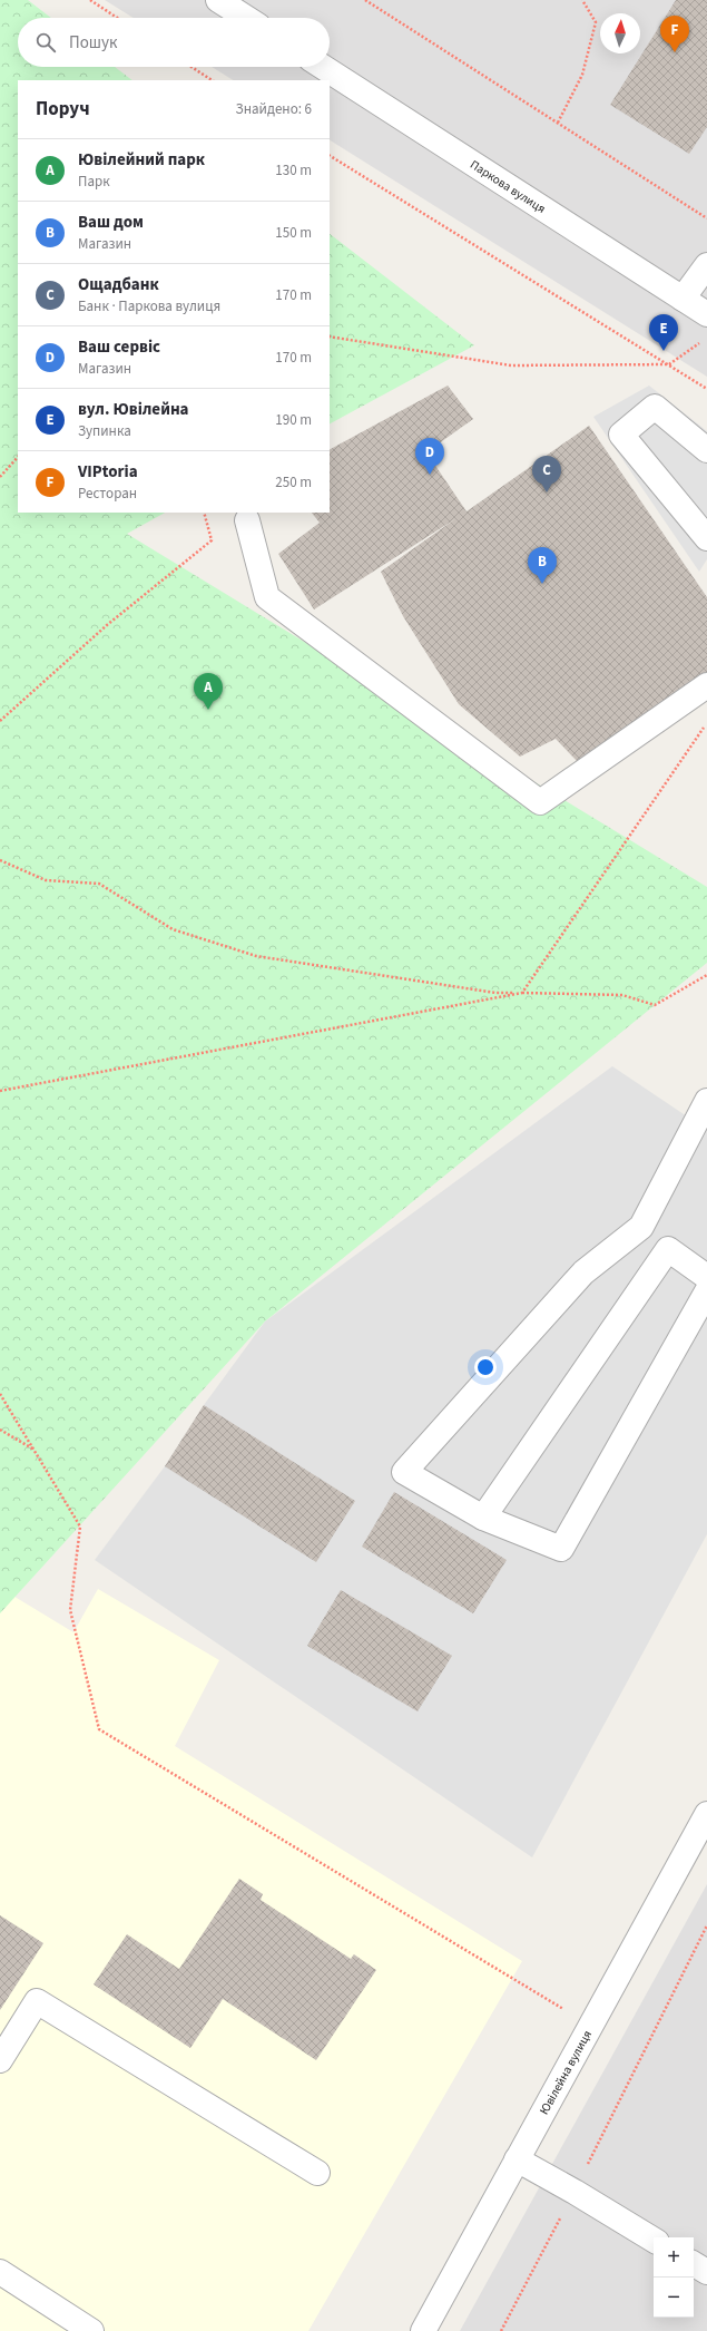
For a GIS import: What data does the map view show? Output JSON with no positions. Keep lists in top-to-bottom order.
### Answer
{
  "streets": {
    "street": ["Паркова вулиця", "Ювілейна вулиця"]
  },
  "north": "top",
  "page": {
    "pins": [
      "F",
      "E",
      "D",
      "C",
      "B",
      "A"
    ],
    "search": "Пошук",
    "heading": ["Поруч", "Знайдено: 6"],
    "list": [
      {
        "mark": "A",
        "name": "Ювілейний парк",
        "note": "Парк",
        "value": "130 m"
      },
      {
        "mark": "B",
        "name": "Ваш дом",
        "note": "Магазин",
        "value": "150 m"
      },
      {
        "mark": "C",
        "name": "Ощадбанк",
        "note": "Банк · Паркова вулиця",
        "value": "170 m"
      },
      {
        "mark": "D",
        "name": "Ваш сервіс",
        "note": "Магазин",
        "value": "170 m"
      },
      {
        "mark": "E",
        "name": "вул. Ювілейна",
        "note": "Зупинка",
        "value": "190 m"
      },
      {
        "mark": "F",
        "name": "VIPtoria",
        "note": "Ресторан",
        "value": "250 m"
      }
    ],
    "map_buttons": ["+", "−"]
  }
}
